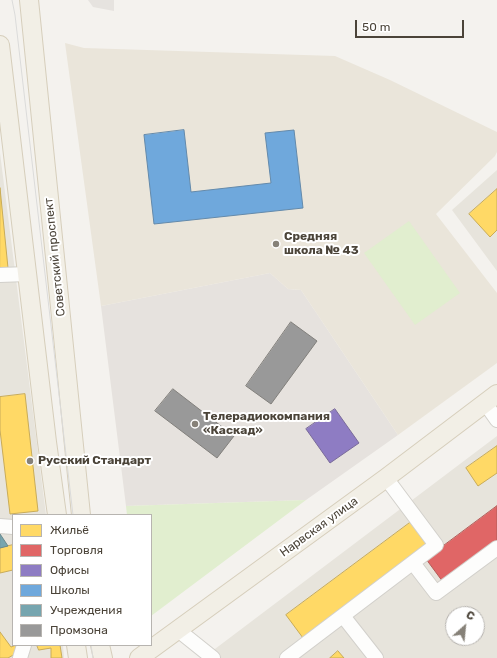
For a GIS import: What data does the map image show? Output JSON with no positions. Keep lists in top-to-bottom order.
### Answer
{
  "streets": {
    "main road": ["Советский проспект", "Нарвская улица"]
  },
  "places": ["Средняя школа № 43", "Телерадиокомпания «Каскад»", "Русский Стандарт"],
  "legend": [
    "Жильё",
    "Торговля",
    "Офисы",
    "Школы",
    "Учреждения",
    "Промзона"
  ],
  "scale_bar": "50 m",
  "north": "top right"
}
